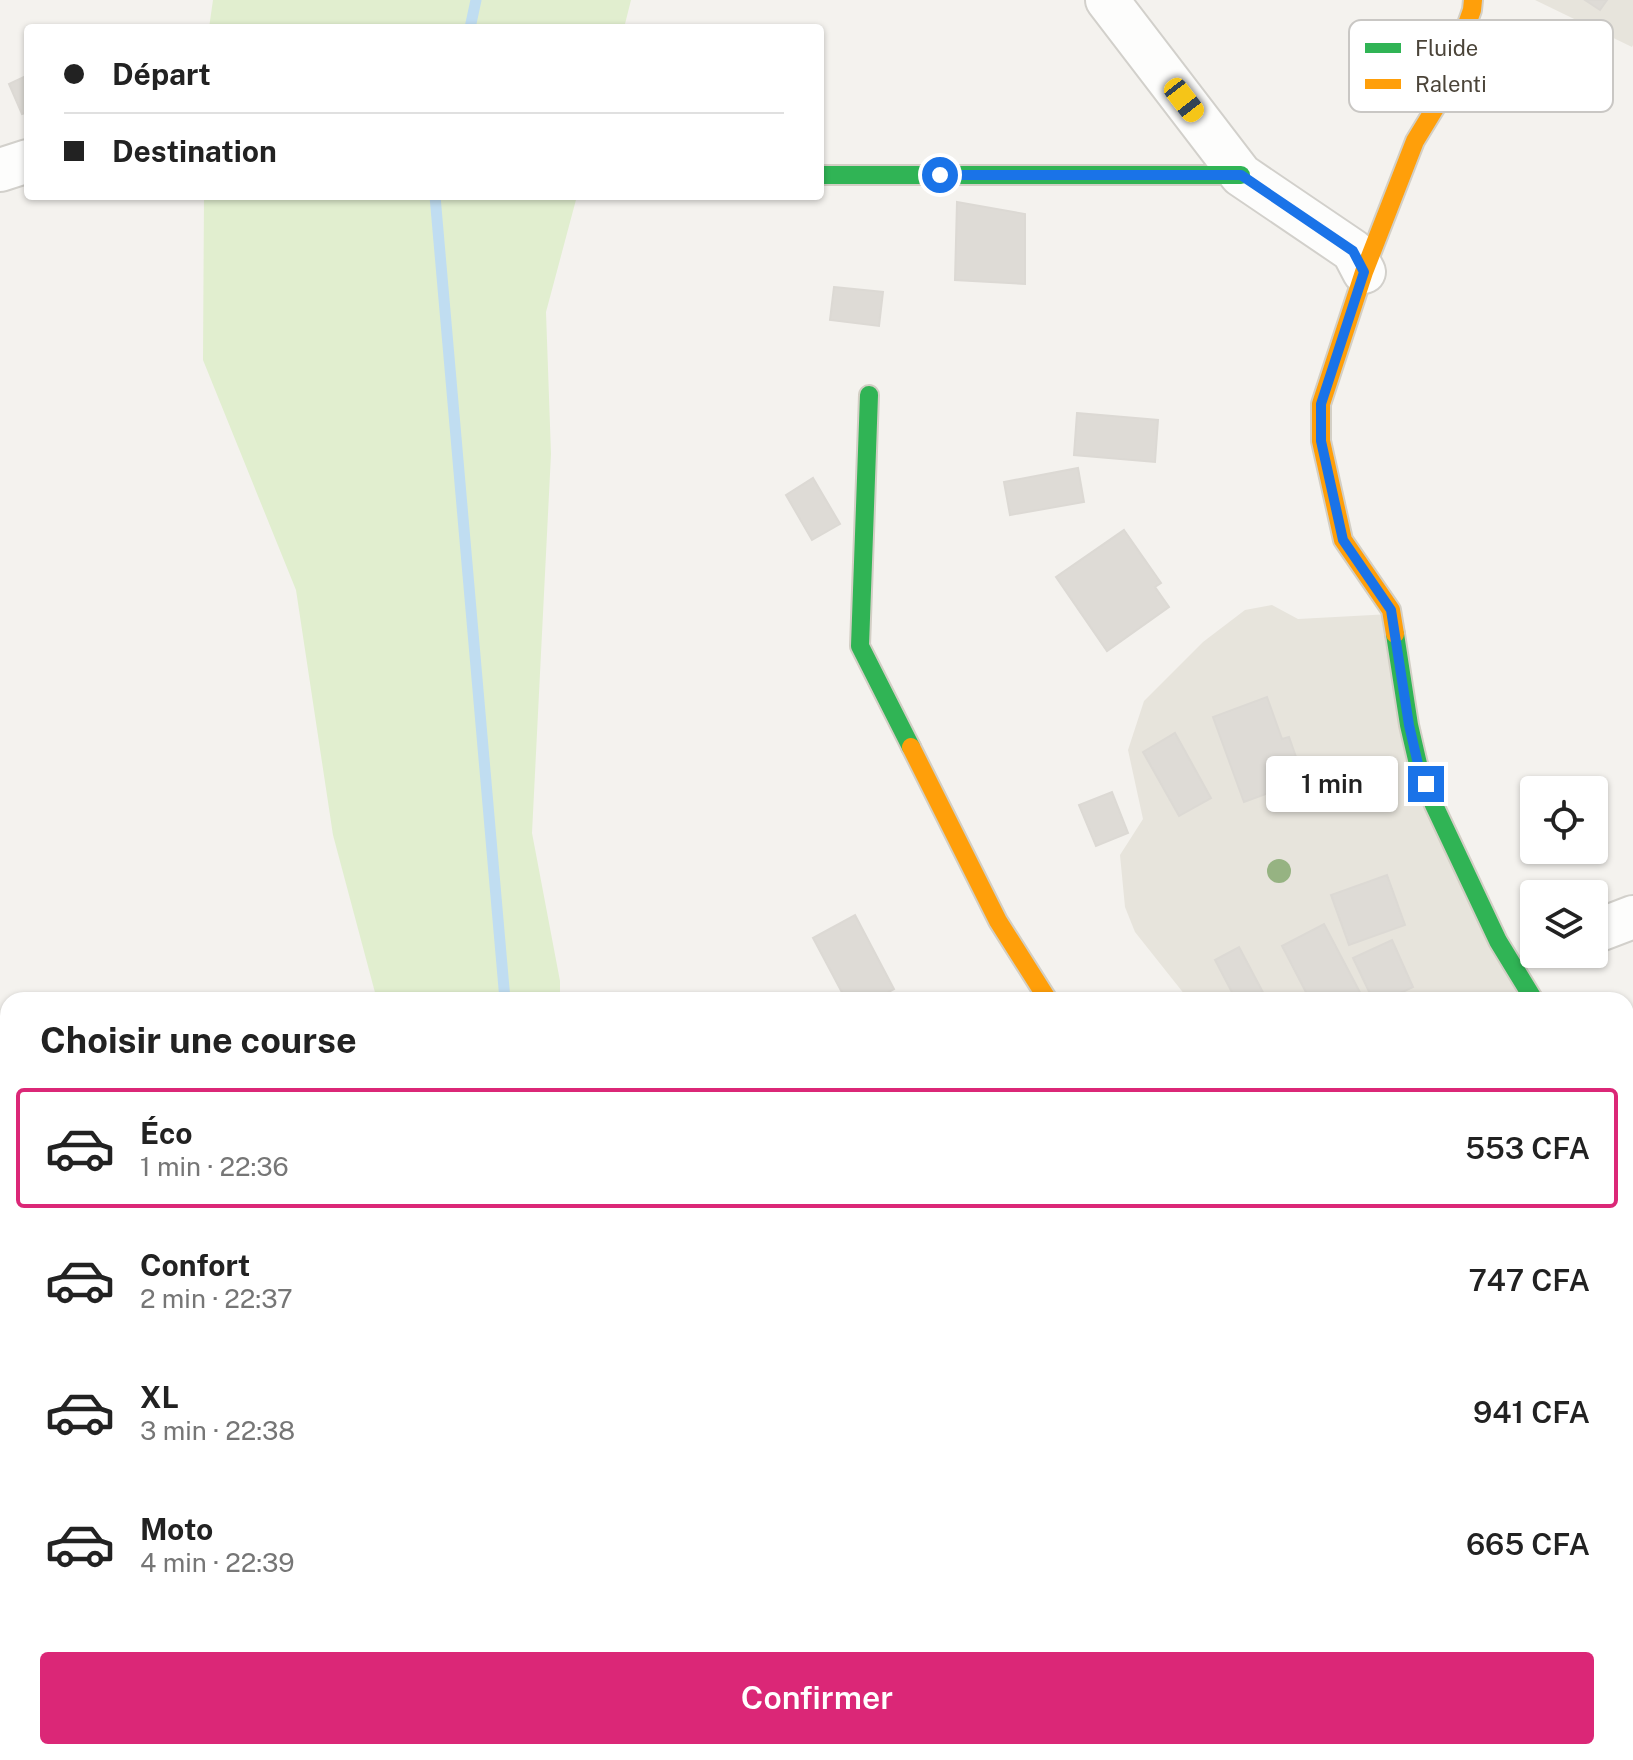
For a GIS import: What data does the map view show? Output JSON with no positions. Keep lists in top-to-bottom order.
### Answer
{
  "legend": ["Fluide", "Ralenti"],
  "page": {
    "banner": ["Départ", "Destination"],
    "bubble": "1 min",
    "heading": "Choisir une course",
    "list": [
      {
        "name": "Éco",
        "note": "1 min · 22:36",
        "value": "553 CFA"
      },
      {
        "name": "Confort",
        "note": "2 min · 22:37",
        "value": "747 CFA"
      },
      {
        "name": "XL",
        "note": "3 min · 22:38",
        "value": "941 CFA"
      },
      {
        "name": "Moto",
        "note": "4 min · 22:39",
        "value": "665 CFA"
      }
    ],
    "buttons": "Confirmer"
  }
}
